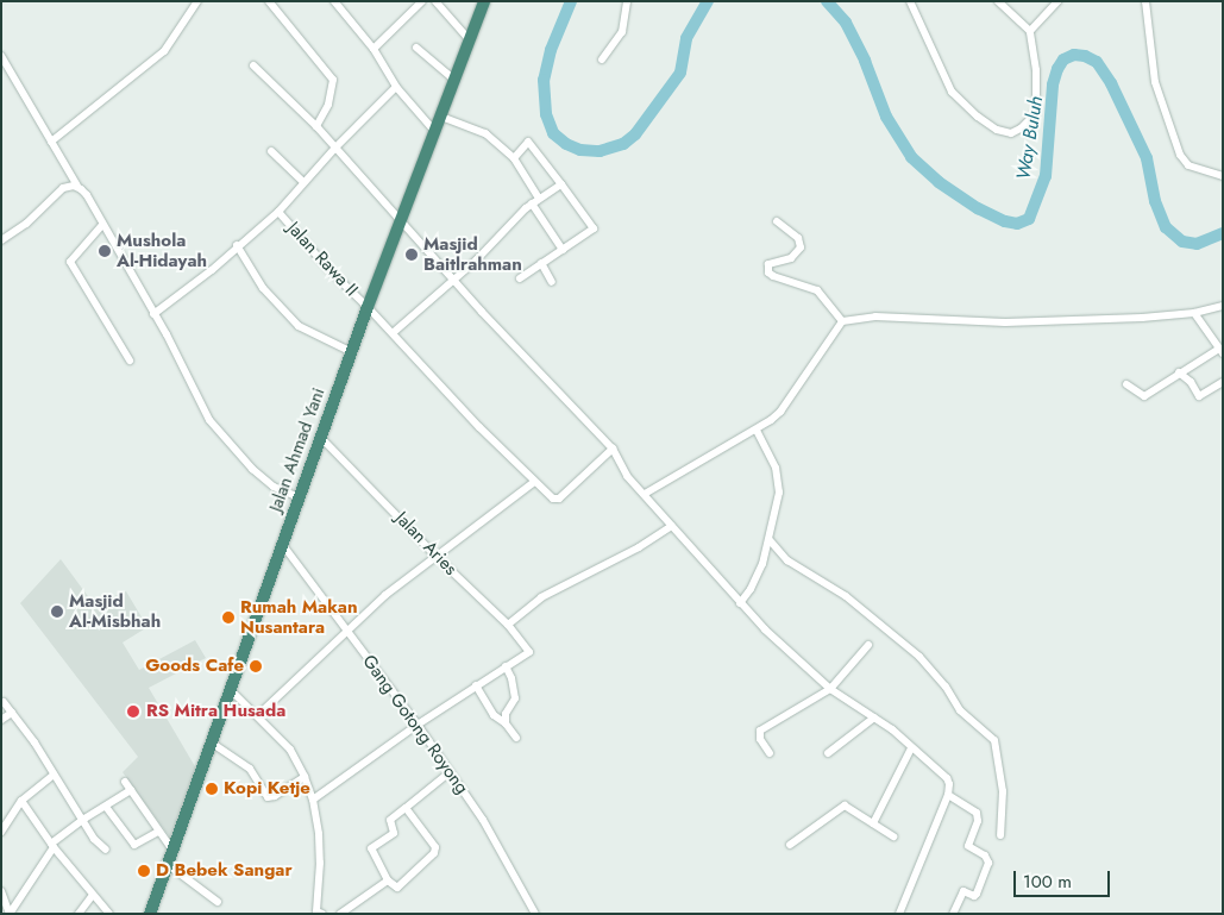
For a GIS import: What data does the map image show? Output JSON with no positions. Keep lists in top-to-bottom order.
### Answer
{
  "streets": {
    "highway": ["Jalan Ahmad Yani"],
    "street": ["Jalan Rawa II", "Jalan Aries", "Gang Gotong Royong"]
  },
  "crossings": [
    ["Jalan Rawa II", "Jalan Ahmad Yani"],
    ["Jalan Ahmad Yani", "Jalan Aries"],
    ["Jalan Ahmad Yani", "Gang Gotong Royong"]
  ],
  "water": ["Way Buluh"],
  "places": [
    "Mushola Al-Hidayah",
    "Masjid Baitlrahman",
    "Masjid Al-Misbhah",
    "Rumah Makan Nusantara",
    "Goods Cafe",
    "RS Mitra Husada",
    "Kopi Ketje",
    "D Bebek Sangar"
  ],
  "scale_bar": "100 m"
}
